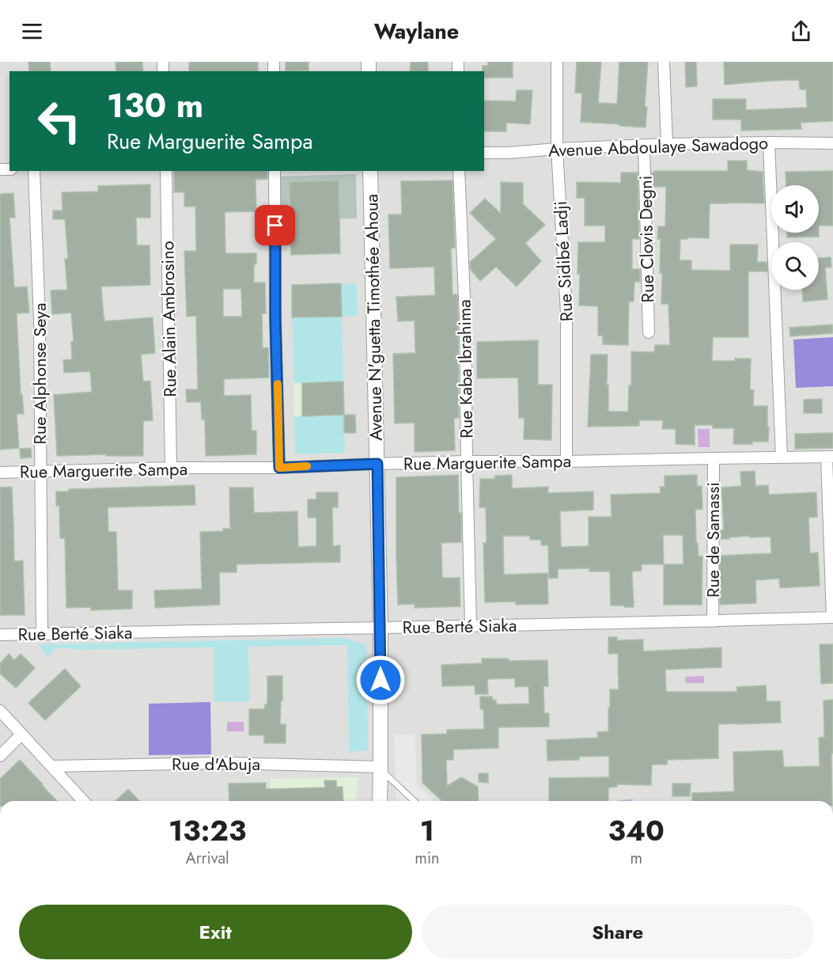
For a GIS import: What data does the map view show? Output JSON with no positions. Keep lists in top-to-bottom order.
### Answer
{
  "streets": {
    "street": [
      "Avenue Abdoulaye Sawadogo",
      "Rue Clovis Degni",
      "Rue Sidibé Ladji",
      "Avenue N'guetta Timothée Ahoua",
      "Rue Alain Ambrosino",
      "Rue Kaba Ibrahima",
      "Rue Alphonse Seya",
      "Rue Marguerite Sampa",
      "Rue de Samassi",
      "Rue Berté Siaka",
      "Rue d'Abuja"
    ]
  },
  "crossings": [
    ["Avenue Abdoulaye Sawadogo", "Rue Clovis Degni"],
    ["Avenue Abdoulaye Sawadogo", "Rue Sidibé Ladji"],
    ["Rue Sidibé Ladji", "Rue Marguerite Sampa"],
    ["Avenue N'guetta Timothée Ahoua", "Rue Marguerite Sampa"],
    ["Avenue N'guetta Timothée Ahoua", "Rue Berté Siaka"],
    ["Avenue N'guetta Timothée Ahoua", "Rue d'Abuja"],
    ["Rue Alain Ambrosino", "Rue Marguerite Sampa"],
    ["Rue Kaba Ibrahima", "Rue Marguerite Sampa"],
    ["Rue Kaba Ibrahima", "Rue Berté Siaka"],
    ["Rue Alphonse Seya", "Rue Marguerite Sampa"],
    ["Rue Alphonse Seya", "Rue Berté Siaka"],
    ["Rue Marguerite Sampa", "Rue de Samassi"],
    ["Rue de Samassi", "Rue Berté Siaka"]
  ],
  "page": {
    "header": "Waylane",
    "turn": ["130 m", "Rue Marguerite Sampa"],
    "eta": [
      "13:23",
      "Arrival",
      "1",
      "min",
      "340",
      "m"
    ],
    "buttons": ["Exit", "Share"]
  }
}
